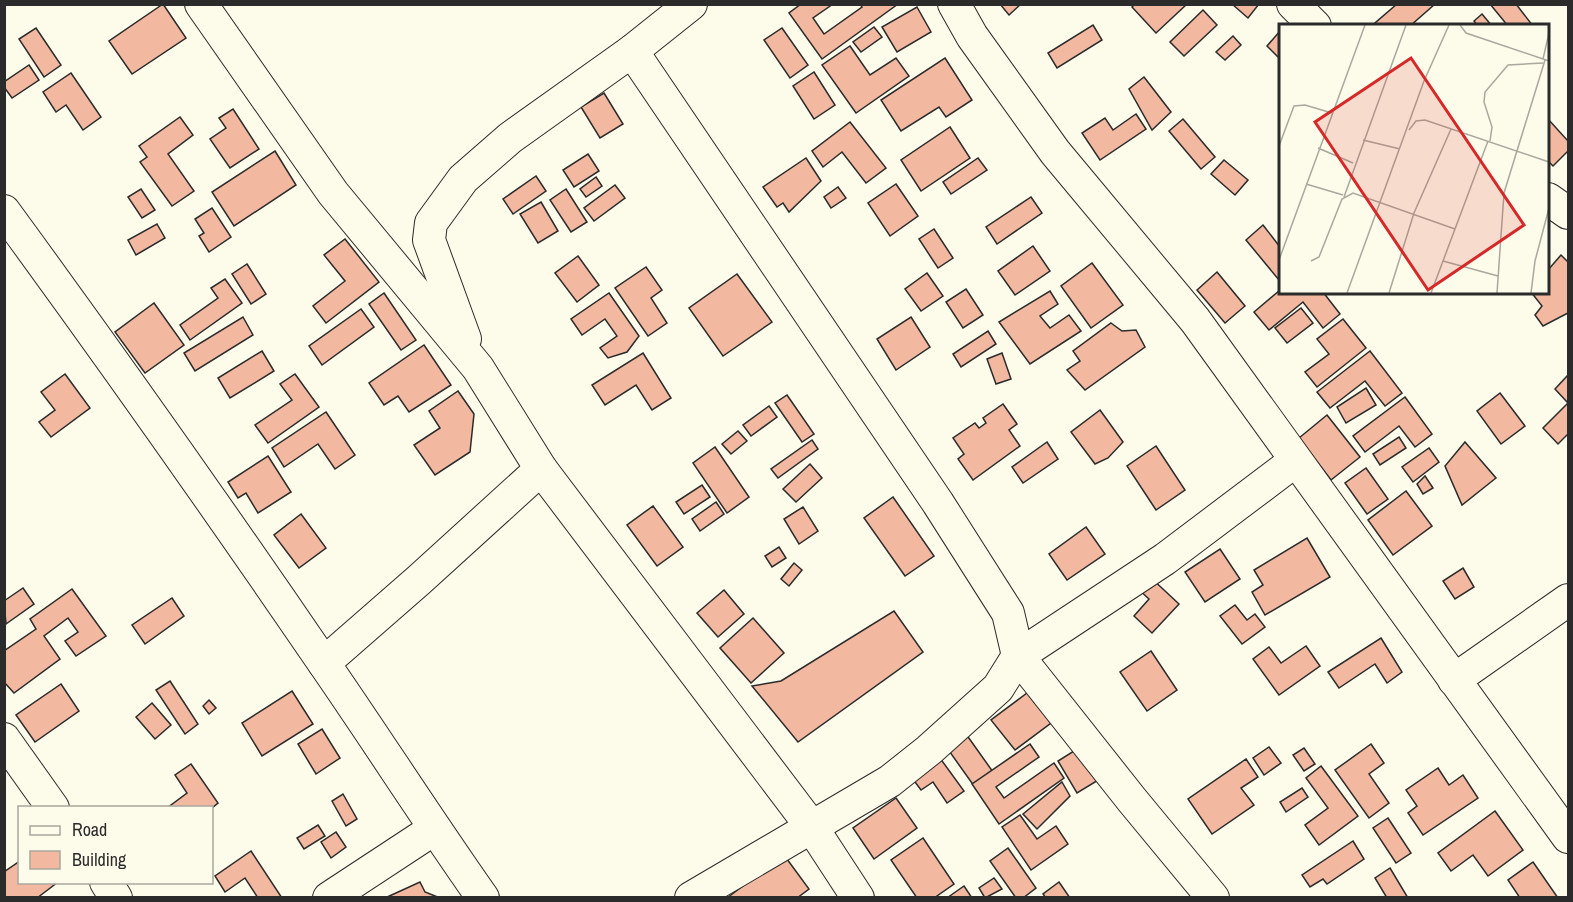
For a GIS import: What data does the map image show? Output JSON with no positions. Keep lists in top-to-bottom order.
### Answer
{
  "legend": ["Road", "Building"]
}
